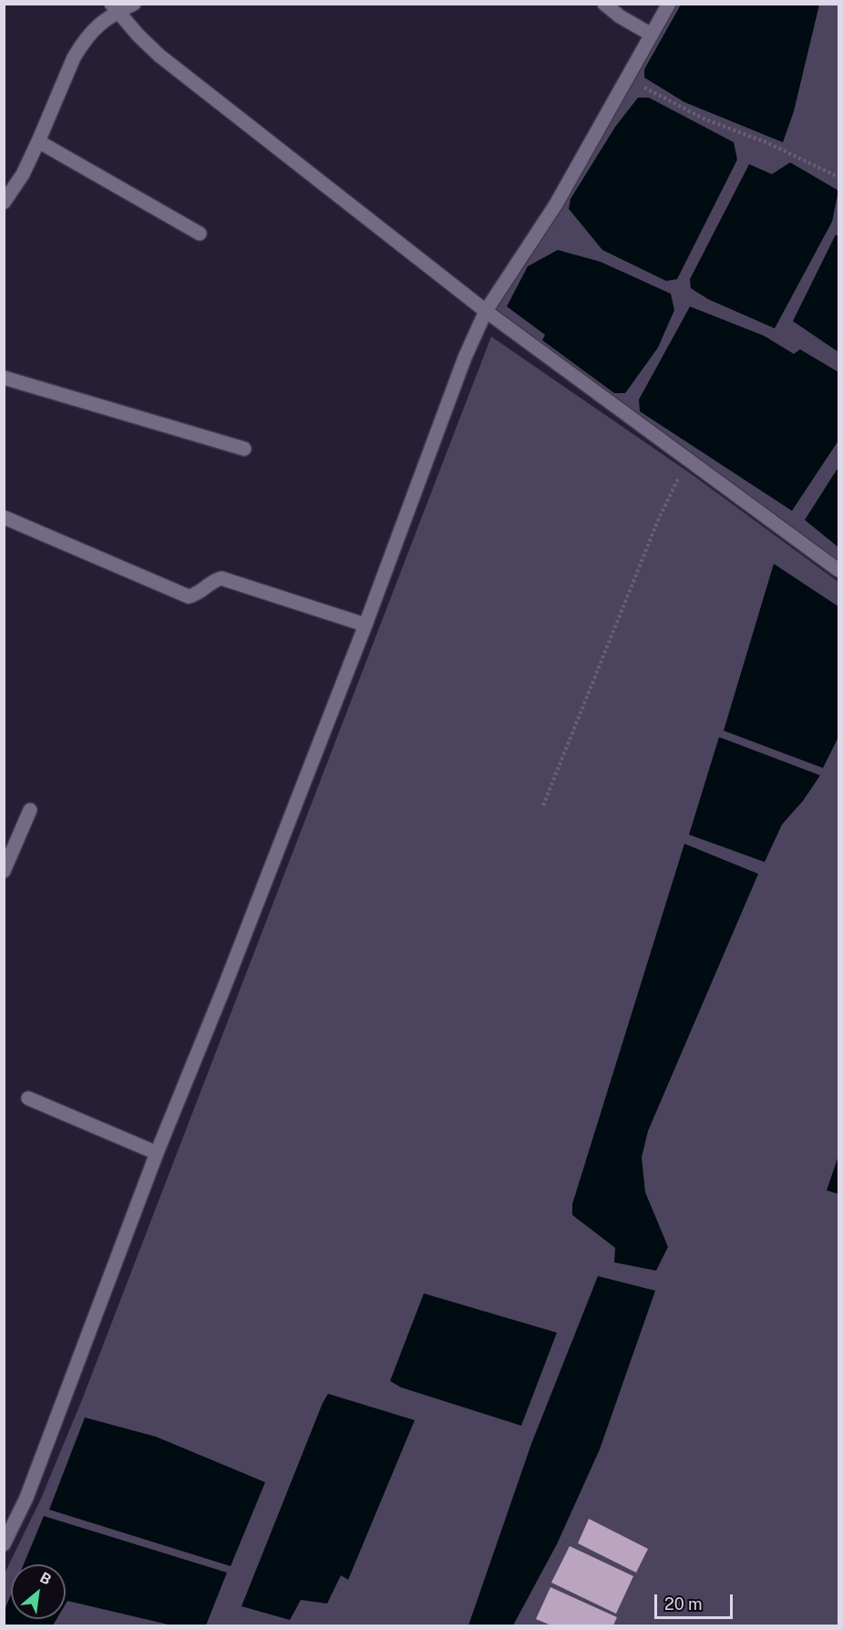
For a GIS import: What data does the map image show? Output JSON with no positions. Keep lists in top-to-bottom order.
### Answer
{
  "scale_bar": "20 m",
  "north": "top right"
}
